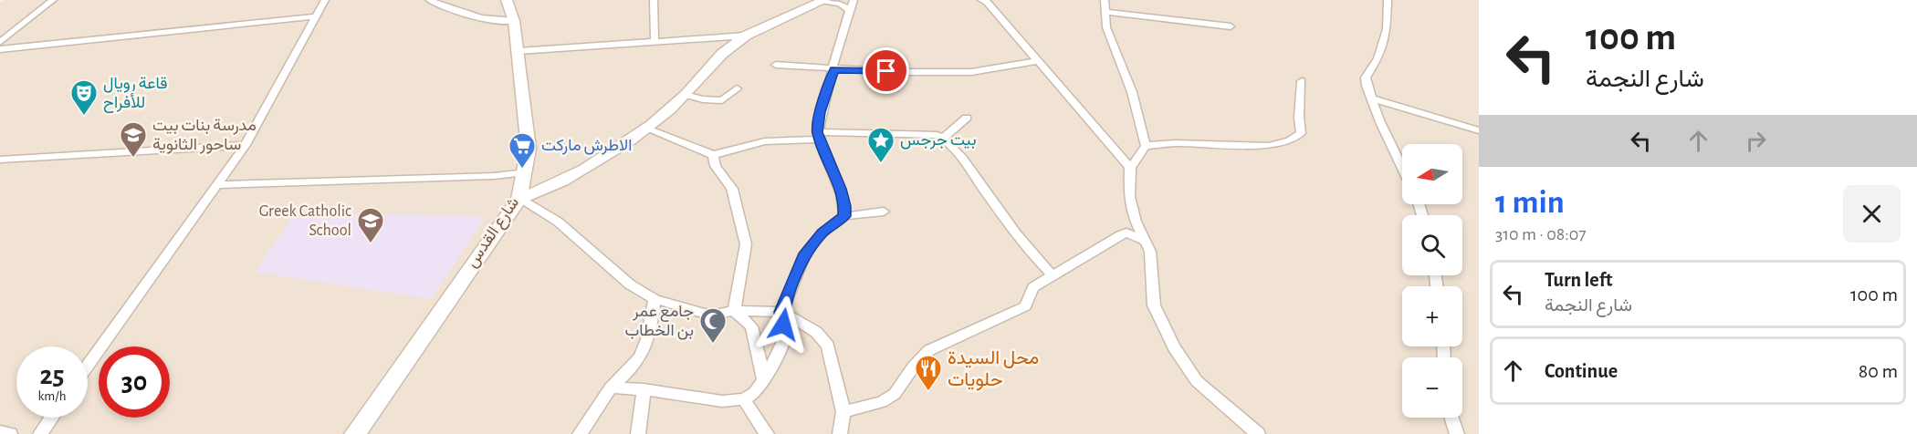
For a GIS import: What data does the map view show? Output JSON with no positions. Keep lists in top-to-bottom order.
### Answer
{
  "streets": {
    "main road": ["شارع القدس"]
  },
  "places": {
    "theatre": ["قاعة رويال للأفراح"],
    "school or university": ["مدرسة بنات بيت ساحور الثانوية", "Greek Catholic School"],
    "place": ["بيت جرجس"],
    "supermarket": ["الاطرش ماركت"],
    "mosque": ["جامع عمر بن الخطاب"],
    "restaurant": ["محل السيدة حلويات"]
  },
  "north": "left",
  "page": {
    "turn": ["100 m", "شارع النجمة"],
    "map_buttons": ["+", "−"],
    "heading": ["1 min", "310 m · 08:07"],
    "list": [
      {
        "name": "Turn left",
        "note": "شارع النجمة",
        "value": "100 m"
      },
      {
        "name": "Continue",
        "value": "80 m"
      }
    ],
    "speed": "25 km/h",
    "limit": "30"
  }
}
